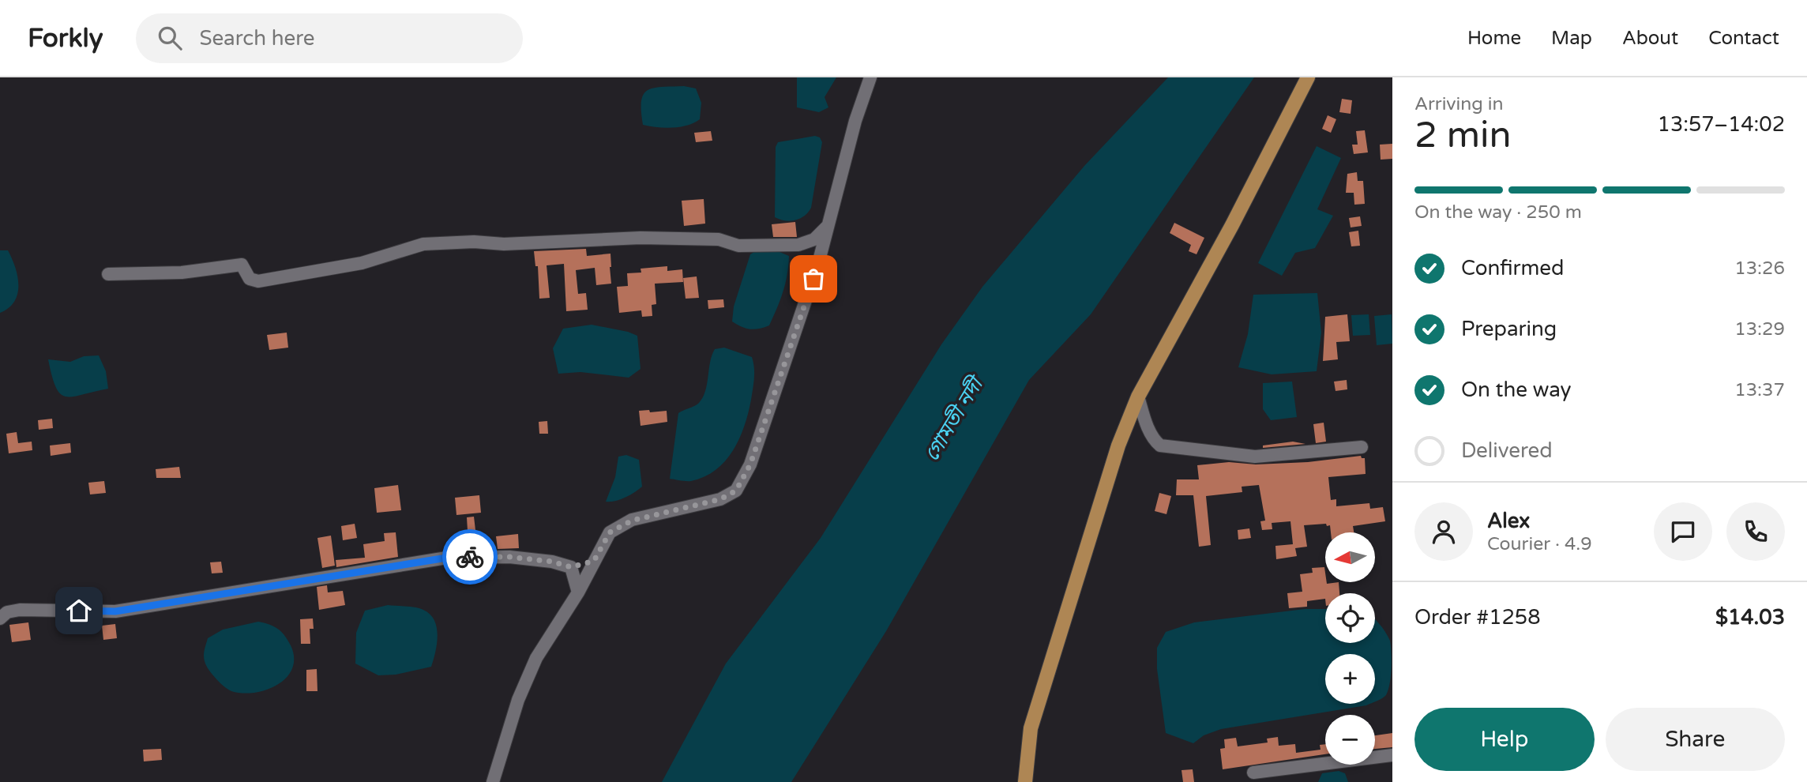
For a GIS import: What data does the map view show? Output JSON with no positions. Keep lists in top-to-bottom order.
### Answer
{
  "water": ["গোমতী নদী"],
  "north": "left",
  "page": {
    "header": "Forkly",
    "search": "Search here",
    "nav": [
      "Home",
      "Map",
      "About",
      "Contact"
    ],
    "heading": ["2 min", "Arriving in", "13:57–14:02"],
    "panel": [
      "Alex",
      "Courier · 4.9",
      "Order #1258",
      "$14.03"
    ],
    "bar": "On the way · 250 m",
    "list": [
      ["Confirmed", "13:26"],
      ["Preparing", "13:29"],
      ["On the way", "13:37"],
      "Delivered"
    ],
    "map_buttons": ["+", "−"],
    "buttons": ["Help", "Share"]
  }
}
